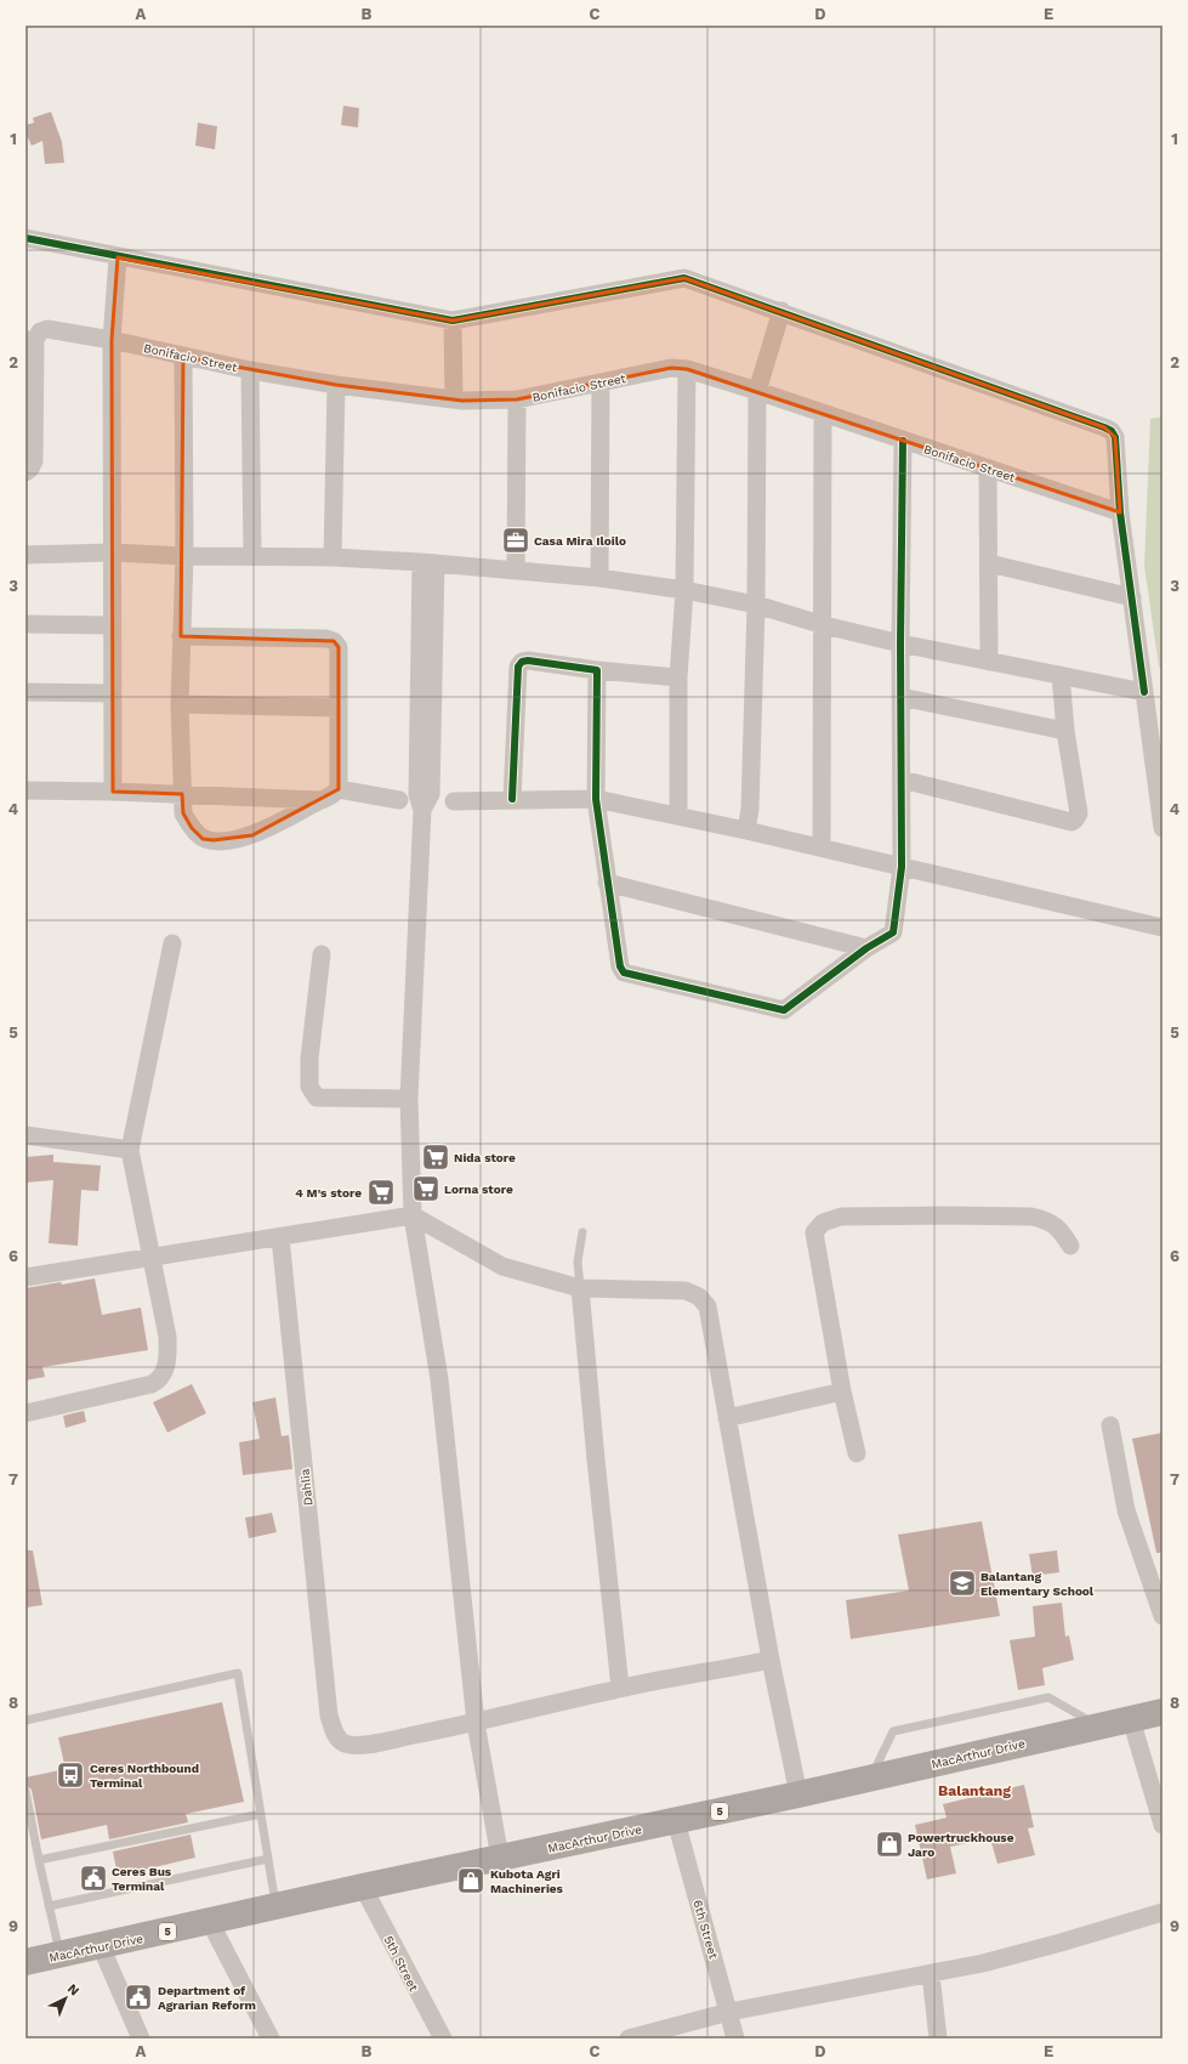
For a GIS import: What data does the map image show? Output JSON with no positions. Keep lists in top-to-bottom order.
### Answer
{
  "streets": {
    "main road": ["MacArthur Drive", "5"],
    "street": [
      "Bonifacio Street",
      "Dahlia",
      "6th Street",
      "5th Street"
    ]
  },
  "crossings": [
    ["MacArthur Drive", "6th Street"],
    ["MacArthur Drive", "5th Street"]
  ],
  "districts": ["Balantang"],
  "places": {
    "office": ["Casa Mira Iloilo"],
    "supermarket": ["Nida store", "Lorna store", "4 M's store"],
    "school or university": ["Balantang Elementary School"],
    "bus stop": ["Ceres Northbound Terminal"],
    "shop": ["Powertruckhouse Jaro", "Kubota Agri Machineries"],
    "public building": ["Ceres Bus Terminal", "Department of Agrarian Reform"]
  },
  "north": "top right",
  "grid": {
    "columns": [
      "A",
      "B",
      "C",
      "D",
      "E"
    ],
    "rows": [
      "1",
      "2",
      "3",
      "4",
      "5",
      "6",
      "7",
      "8",
      "9"
    ]
  }
}
